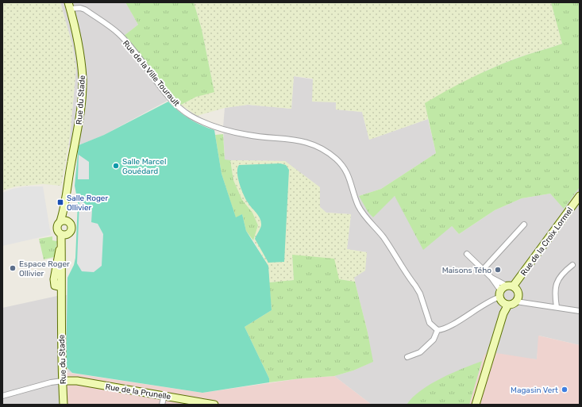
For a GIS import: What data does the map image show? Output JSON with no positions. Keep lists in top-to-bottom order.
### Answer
{
  "streets": {
    "main road": ["Rue du Stade", "Rue de la Croix Lormel", "Rue de la Prunelle"],
    "street": ["Rue de la Ville Tourault"]
  },
  "crossings": [
    ["Rue de la Ville Tourault", "Rue du Stade"],
    ["Rue du Stade", "Rue de la Prunelle"]
  ],
  "places": {
    "other": [
      "Salle Marcel Gouédard",
      "Espace Roger Ollivier",
      "Maisons Tého",
      "Magasin Vert"
    ],
    "transit": ["Salle Roger Ollivier"]
  }
}
